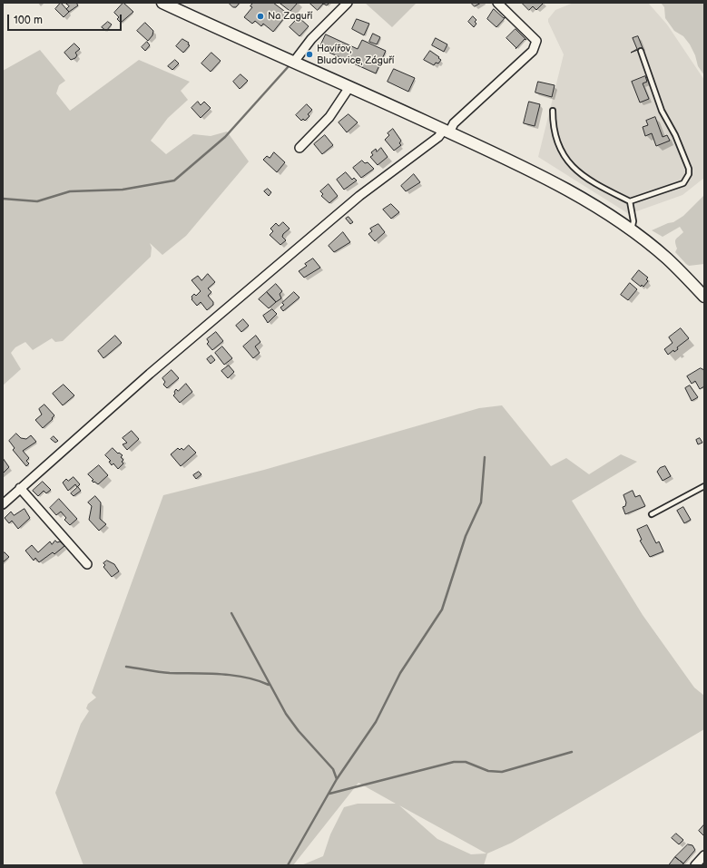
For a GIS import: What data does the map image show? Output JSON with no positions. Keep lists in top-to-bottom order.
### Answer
{
  "places": ["Na Zaguří", "Havířov, Bludovice, Záguří"],
  "scale_bar": "100 m"
}
